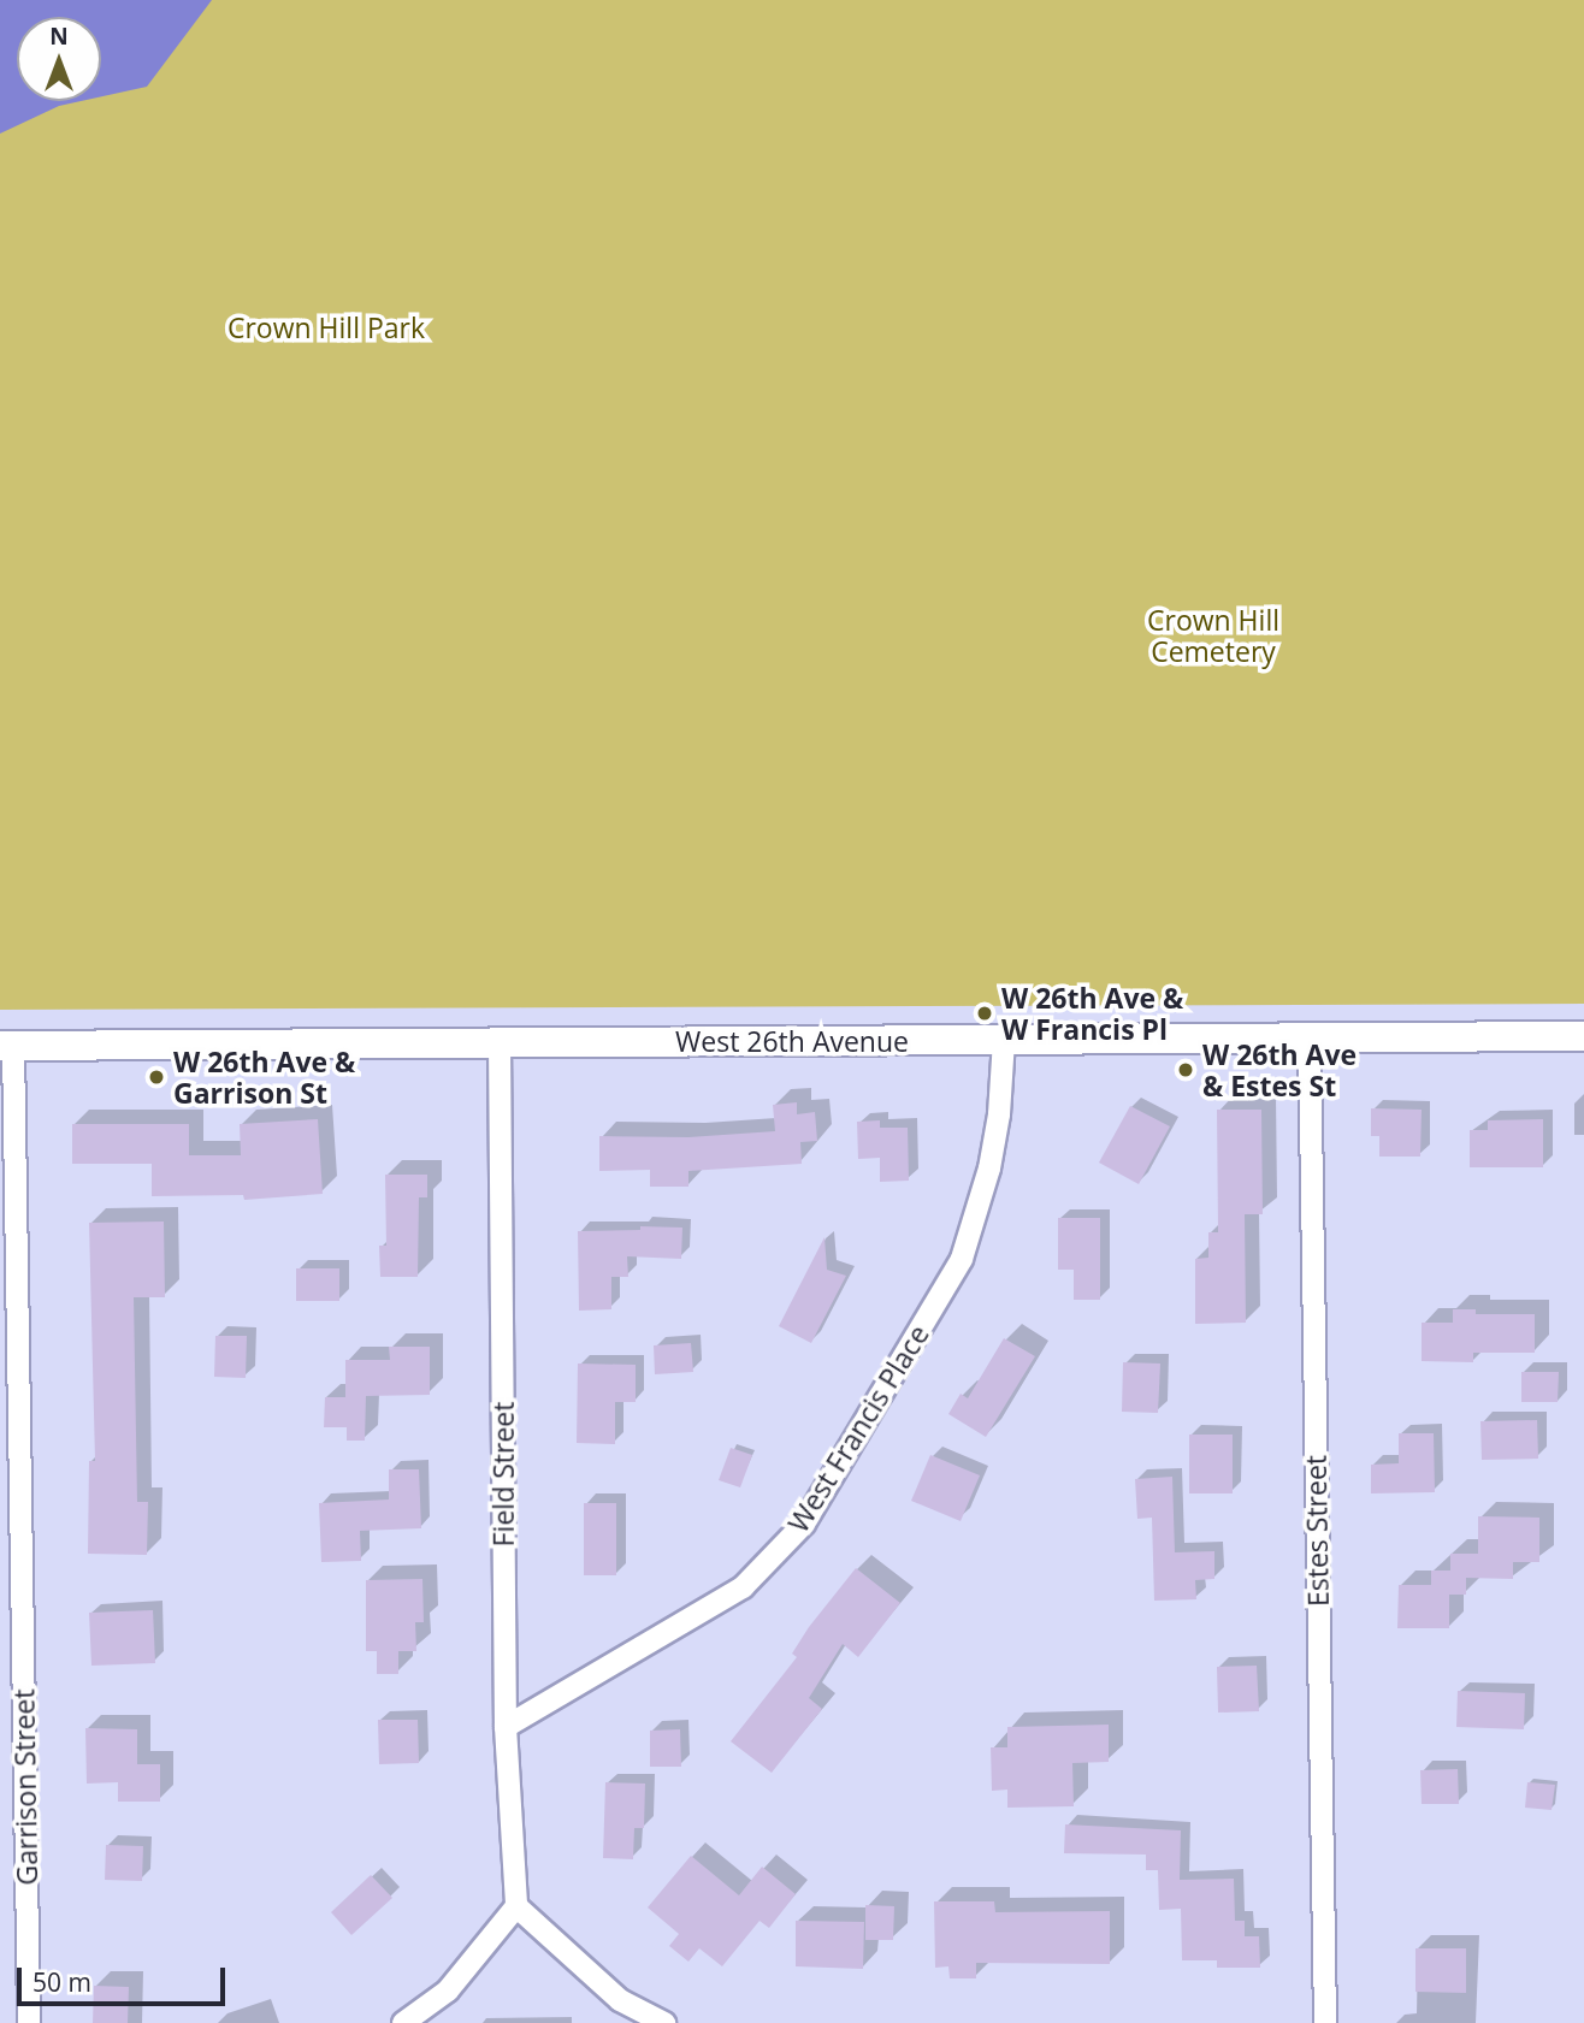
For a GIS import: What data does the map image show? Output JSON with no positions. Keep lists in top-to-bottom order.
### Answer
{
  "streets": {
    "street": [
      "West 26th Avenue",
      "West Francis Place",
      "Field Street",
      "Estes Street",
      "Garrison Street"
    ]
  },
  "crossings": [
    ["West 26th Avenue", "West Francis Place"],
    ["West 26th Avenue", "Field Street"],
    ["West 26th Avenue", "Estes Street"],
    ["West 26th Avenue", "Garrison Street"],
    ["West Francis Place", "Field Street"]
  ],
  "parks": ["Crown Hill Park", "Crown Hill Cemetery"],
  "places": ["W 26th Ave & W Francis Pl", "W 26th Ave & Estes St", "W 26th Ave & Garrison St"],
  "scale_bar": "50 m",
  "north": "top"
}
